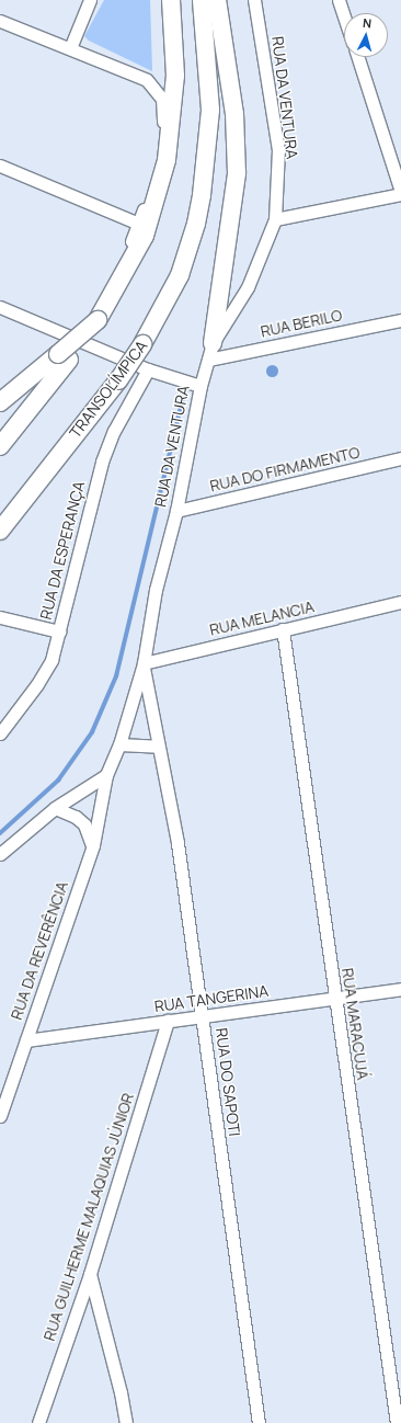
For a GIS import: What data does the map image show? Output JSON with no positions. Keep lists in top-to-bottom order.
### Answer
{
  "streets": {
    "highway": ["TRANSOLÍMPICA"],
    "street": [
      "RUA DA VENTURA",
      "RUA BERILO",
      "RUA DO FIRMAMENTO",
      "RUA DA ESPERANÇA",
      "RUA MELANCIA",
      "RUA DA REVERÊNCIA",
      "RUA TANGERINA",
      "RUA MARACUJÁ",
      "RUA DO SAPOTI",
      "RUA GUILHERME MALAQUIAS JÚNIOR"
    ]
  },
  "crossings": [
    ["RUA DA VENTURA", "RUA BERILO"],
    ["RUA DA VENTURA", "RUA DO FIRMAMENTO"],
    ["RUA DA VENTURA", "RUA MELANCIA"],
    ["RUA DA VENTURA", "RUA DA REVERÊNCIA"],
    ["RUA DA VENTURA", "RUA DO SAPOTI"],
    ["RUA MELANCIA", "RUA MARACUJÁ"],
    ["RUA MELANCIA", "RUA DO SAPOTI"],
    ["RUA DA REVERÊNCIA", "RUA TANGERINA"],
    ["RUA TANGERINA", "RUA MARACUJÁ"],
    ["RUA TANGERINA", "RUA DO SAPOTI"],
    ["RUA TANGERINA", "RUA GUILHERME MALAQUIAS JÚNIOR"]
  ],
  "north": "top"
}
